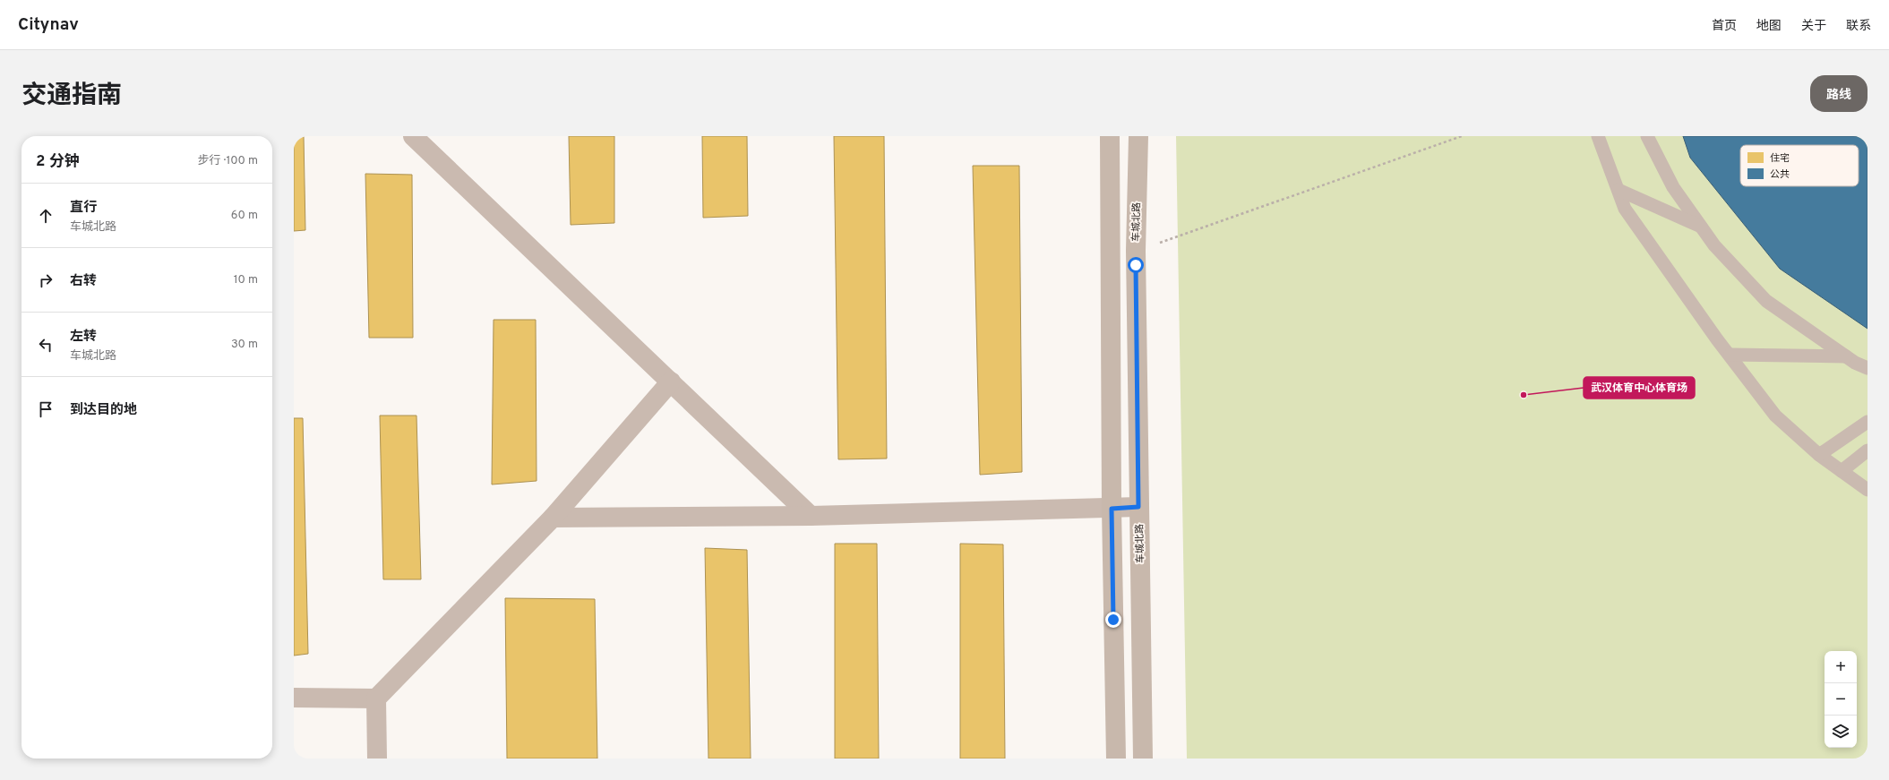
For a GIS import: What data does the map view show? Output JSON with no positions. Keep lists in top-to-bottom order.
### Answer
{
  "streets": {
    "main road": ["车城北路"]
  },
  "places": ["武汉体育中心体育场"],
  "legend": ["住宅", "公共"],
  "page": {
    "header": "Citynav",
    "nav": [
      "首页",
      "地图",
      "关于",
      "联系"
    ],
    "title": "交通指南",
    "buttons": "路线",
    "heading": ["2 分钟", "步行 · 100 m"],
    "list": [
      ["直行", "车城北路", "60 m"],
      ["右转", "10 m"],
      ["左转", "车城北路", "30 m"],
      "到达目的地"
    ],
    "map_buttons": ["+", "−"]
  }
}
